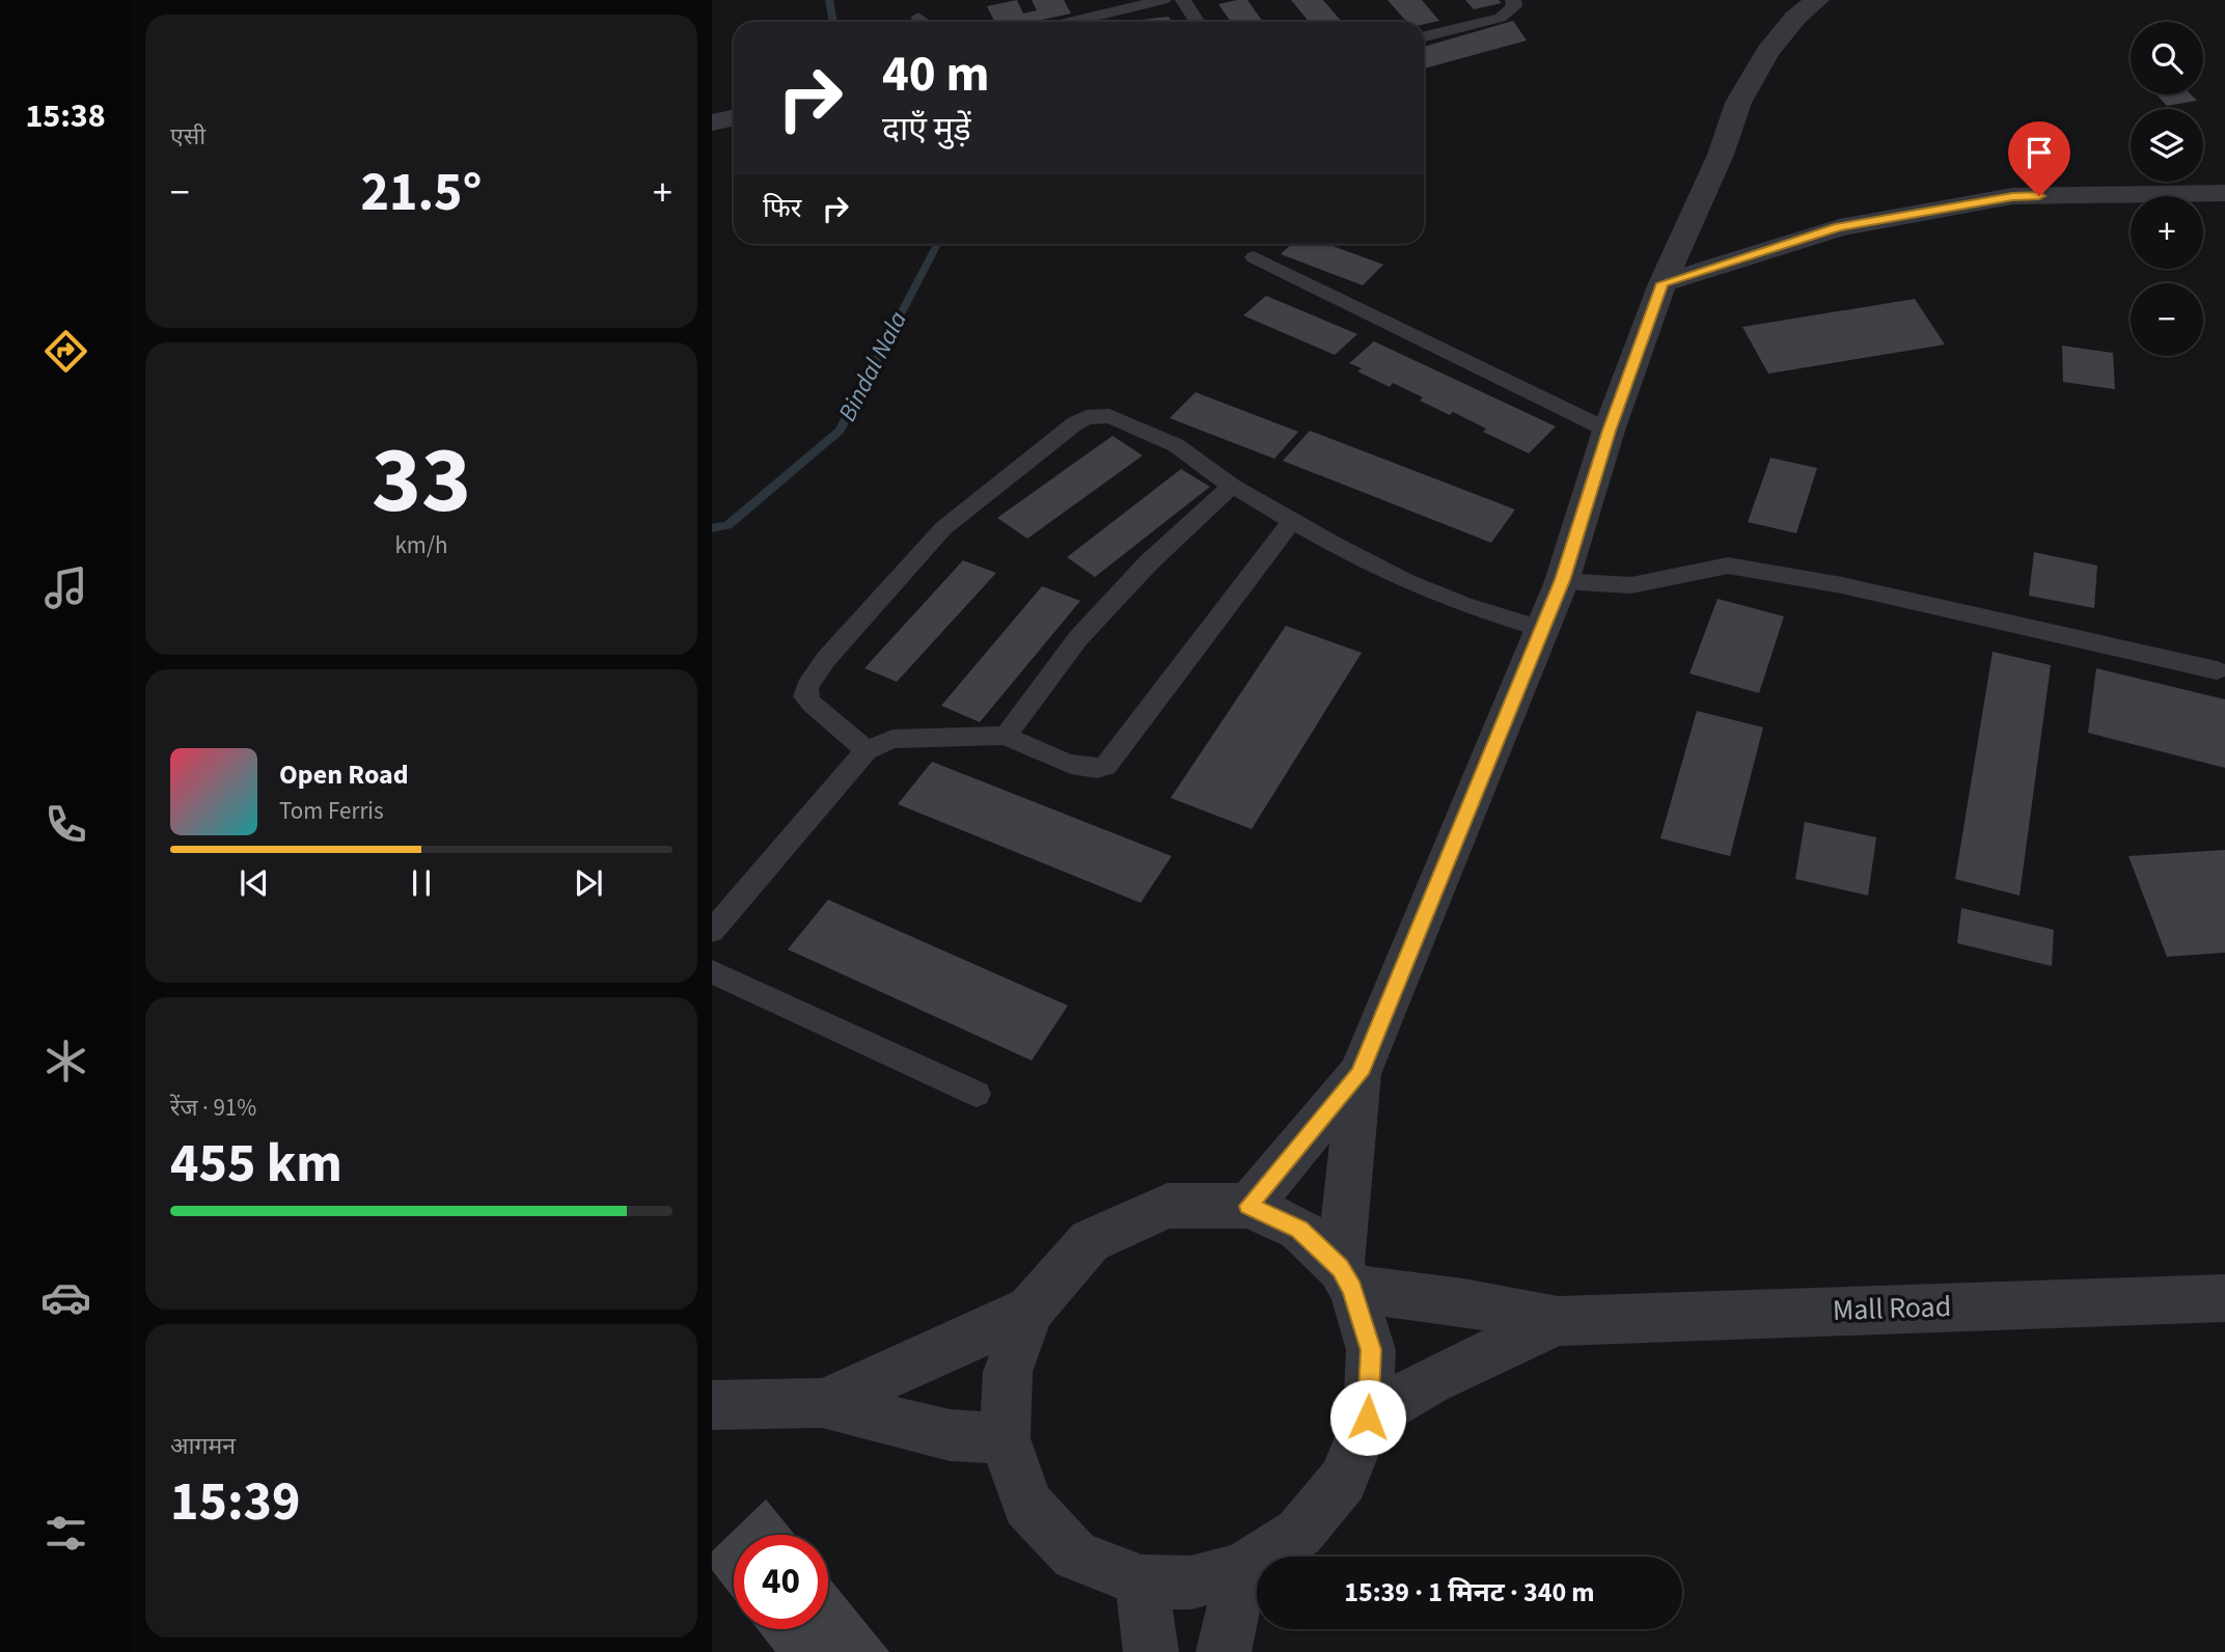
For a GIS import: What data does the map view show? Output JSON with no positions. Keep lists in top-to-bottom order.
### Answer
{
  "streets": {
    "street": ["Mall Road"]
  },
  "water": ["Bindal Nala"],
  "page": {
    "tabs": "15:38",
    "tile": [
      "एसी",
      ["33", "km/h"],
      ["रेंज · 91%", "455 km"],
      ["आगमन", "15:39"]
    ],
    "map_buttons": ["+", "−"],
    "turn": ["40 m", "दाएँ मुड़ें"],
    "heat": ["−", "21.5°", "+"],
    "then": "फिर",
    "song": ["Open Road", "Tom Ferris"],
    "limit": "40",
    "trip": "15:39 · 1 मिनट · 340 m"
  }
}
